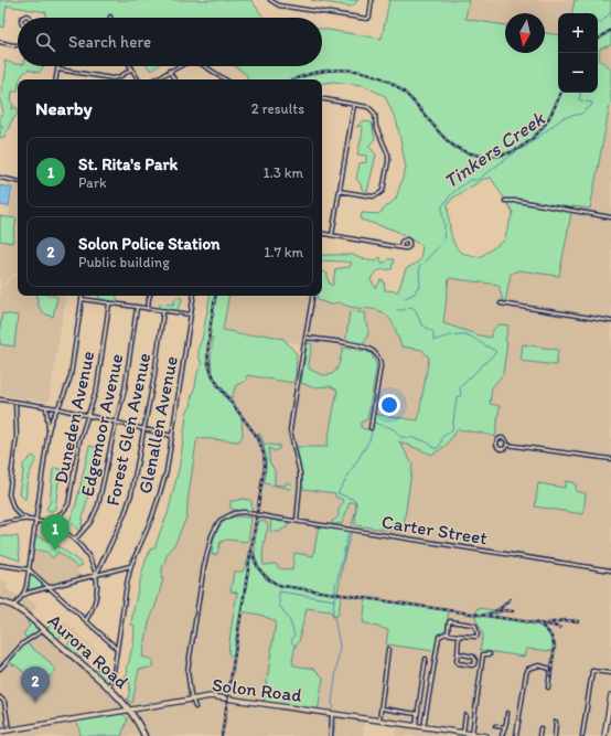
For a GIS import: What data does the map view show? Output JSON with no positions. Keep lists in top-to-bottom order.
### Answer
{
  "streets": {
    "main road": ["Aurora Road"],
    "street": [
      "Duneden Avenue",
      "Edgemoor Avenue",
      "Glenallen Avenue",
      "Forest Glen Avenue",
      "Carter Street",
      "Solon Road"
    ]
  },
  "crossings": [
    ["Glenallen Avenue", "Aurora Road"],
    ["Carter Street", "Solon Road"],
    ["Aurora Road", "Solon Road"]
  ],
  "water": ["Tinkers Creek"],
  "north": "bottom",
  "page": {
    "map_buttons": ["+", "−"],
    "search": "Search here",
    "heading": ["Nearby", "2 results"],
    "list": [
      {
        "mark": "1",
        "name": "St. Rita's Park",
        "note": "Park",
        "value": "1.3 km"
      },
      {
        "mark": "2",
        "name": "Solon Police Station",
        "note": "Public building",
        "value": "1.7 km"
      }
    ],
    "pins": ["1", "2"]
  }
}
